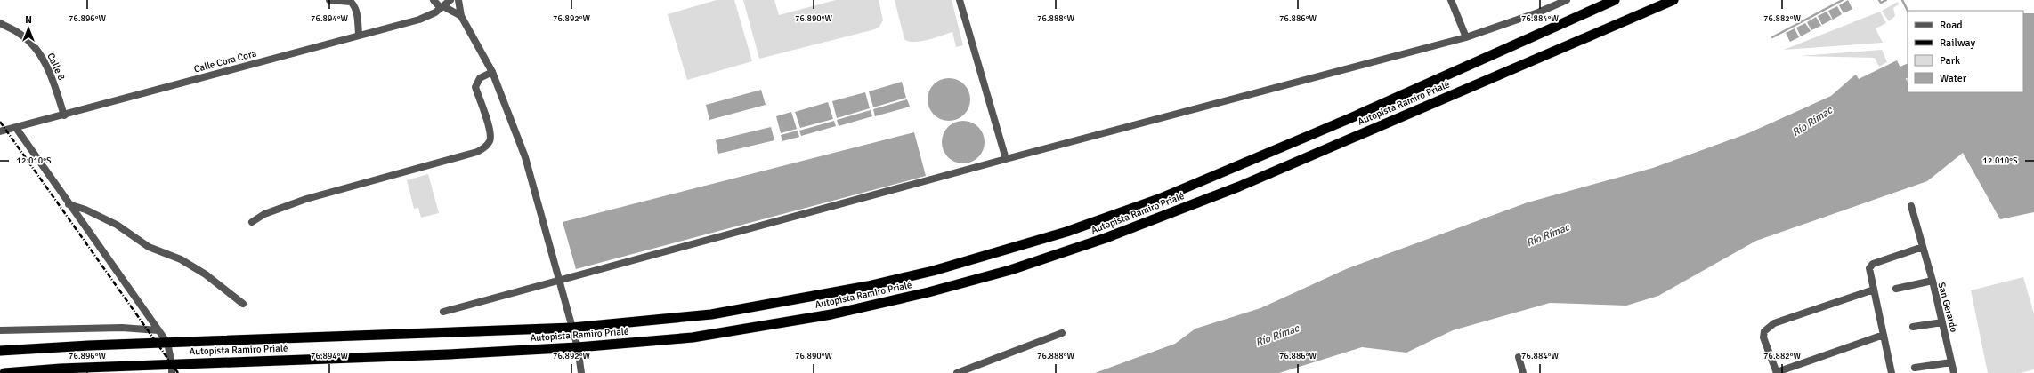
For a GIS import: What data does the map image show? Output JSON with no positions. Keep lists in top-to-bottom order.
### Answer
{
  "streets": {
    "highway": ["Autopista Ramiro Prialé"],
    "street": ["Calle Cora Cora", "Calle 8", "San Gerardo"]
  },
  "crossings": [
    ["Calle Cora Cora", "Calle 8"]
  ],
  "water": ["Río Rímac"],
  "legend": [
    "Road",
    "Railway",
    "Park",
    "Water"
  ],
  "north": "top",
  "coordinates": [
    "76.896°W",
    "76.894°W",
    "76.892°W",
    "76.890°W",
    "76.888°W",
    "76.886°W",
    "76.884°W",
    "76.882°W",
    "12.010°S"
  ]
}
